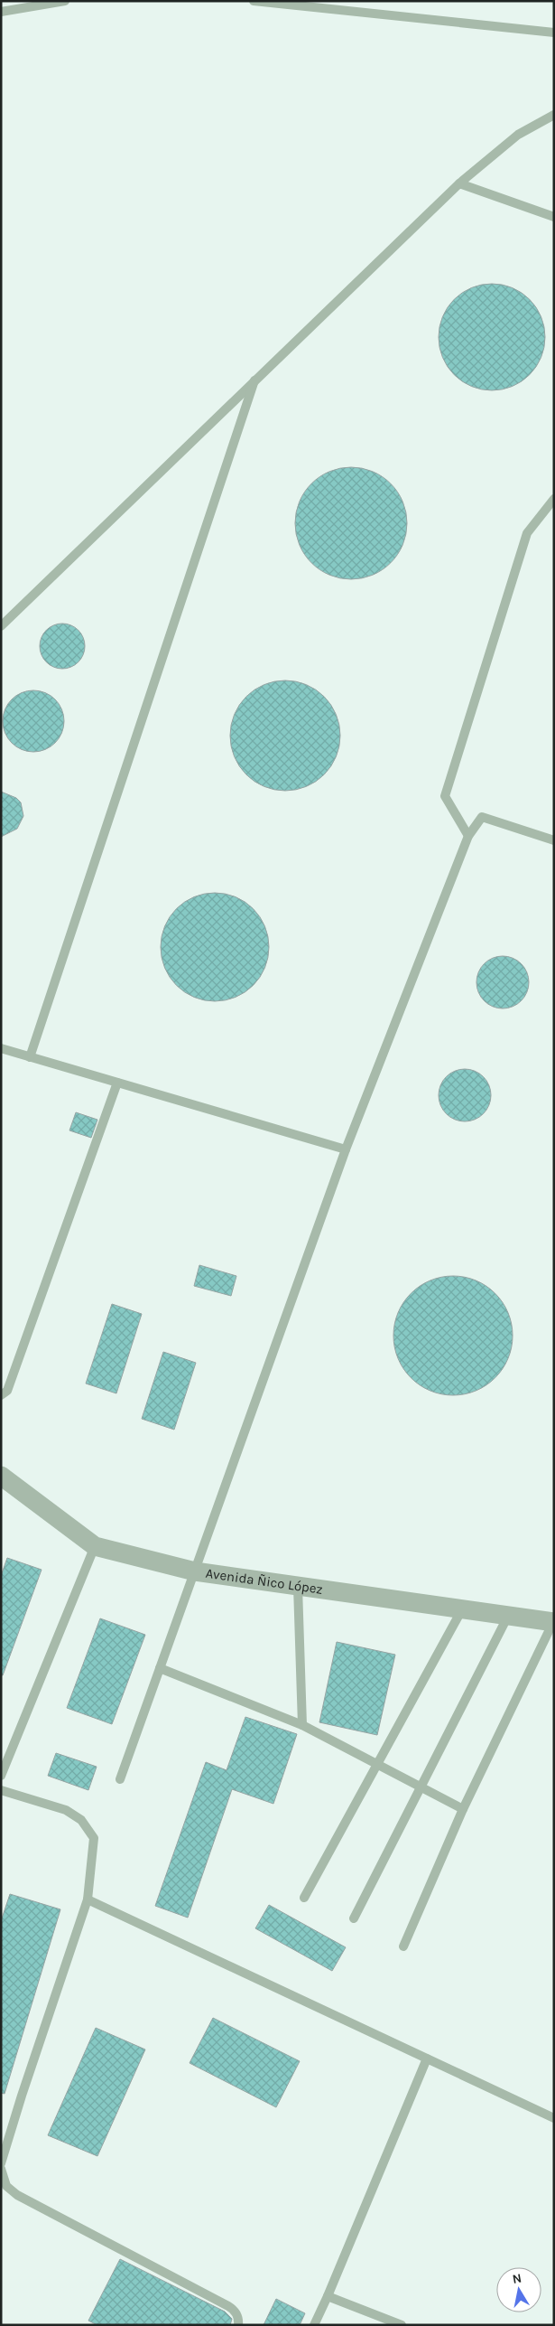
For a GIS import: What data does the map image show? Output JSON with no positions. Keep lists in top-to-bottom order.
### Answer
{
  "streets": {
    "street": ["Avenida Ñico López"]
  },
  "north": "top"
}
